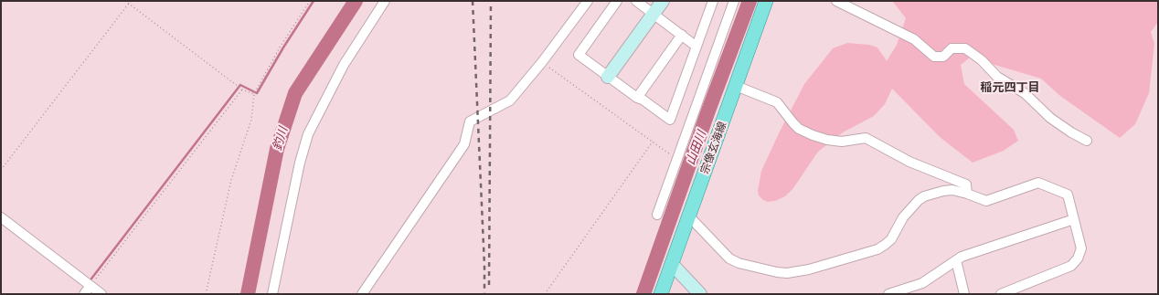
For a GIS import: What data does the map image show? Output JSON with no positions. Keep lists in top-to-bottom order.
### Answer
{
  "streets": {
    "main road": ["宗像玄海線"]
  },
  "districts": ["稲元四丁目"],
  "water": ["釣川", "山田川"]
}
